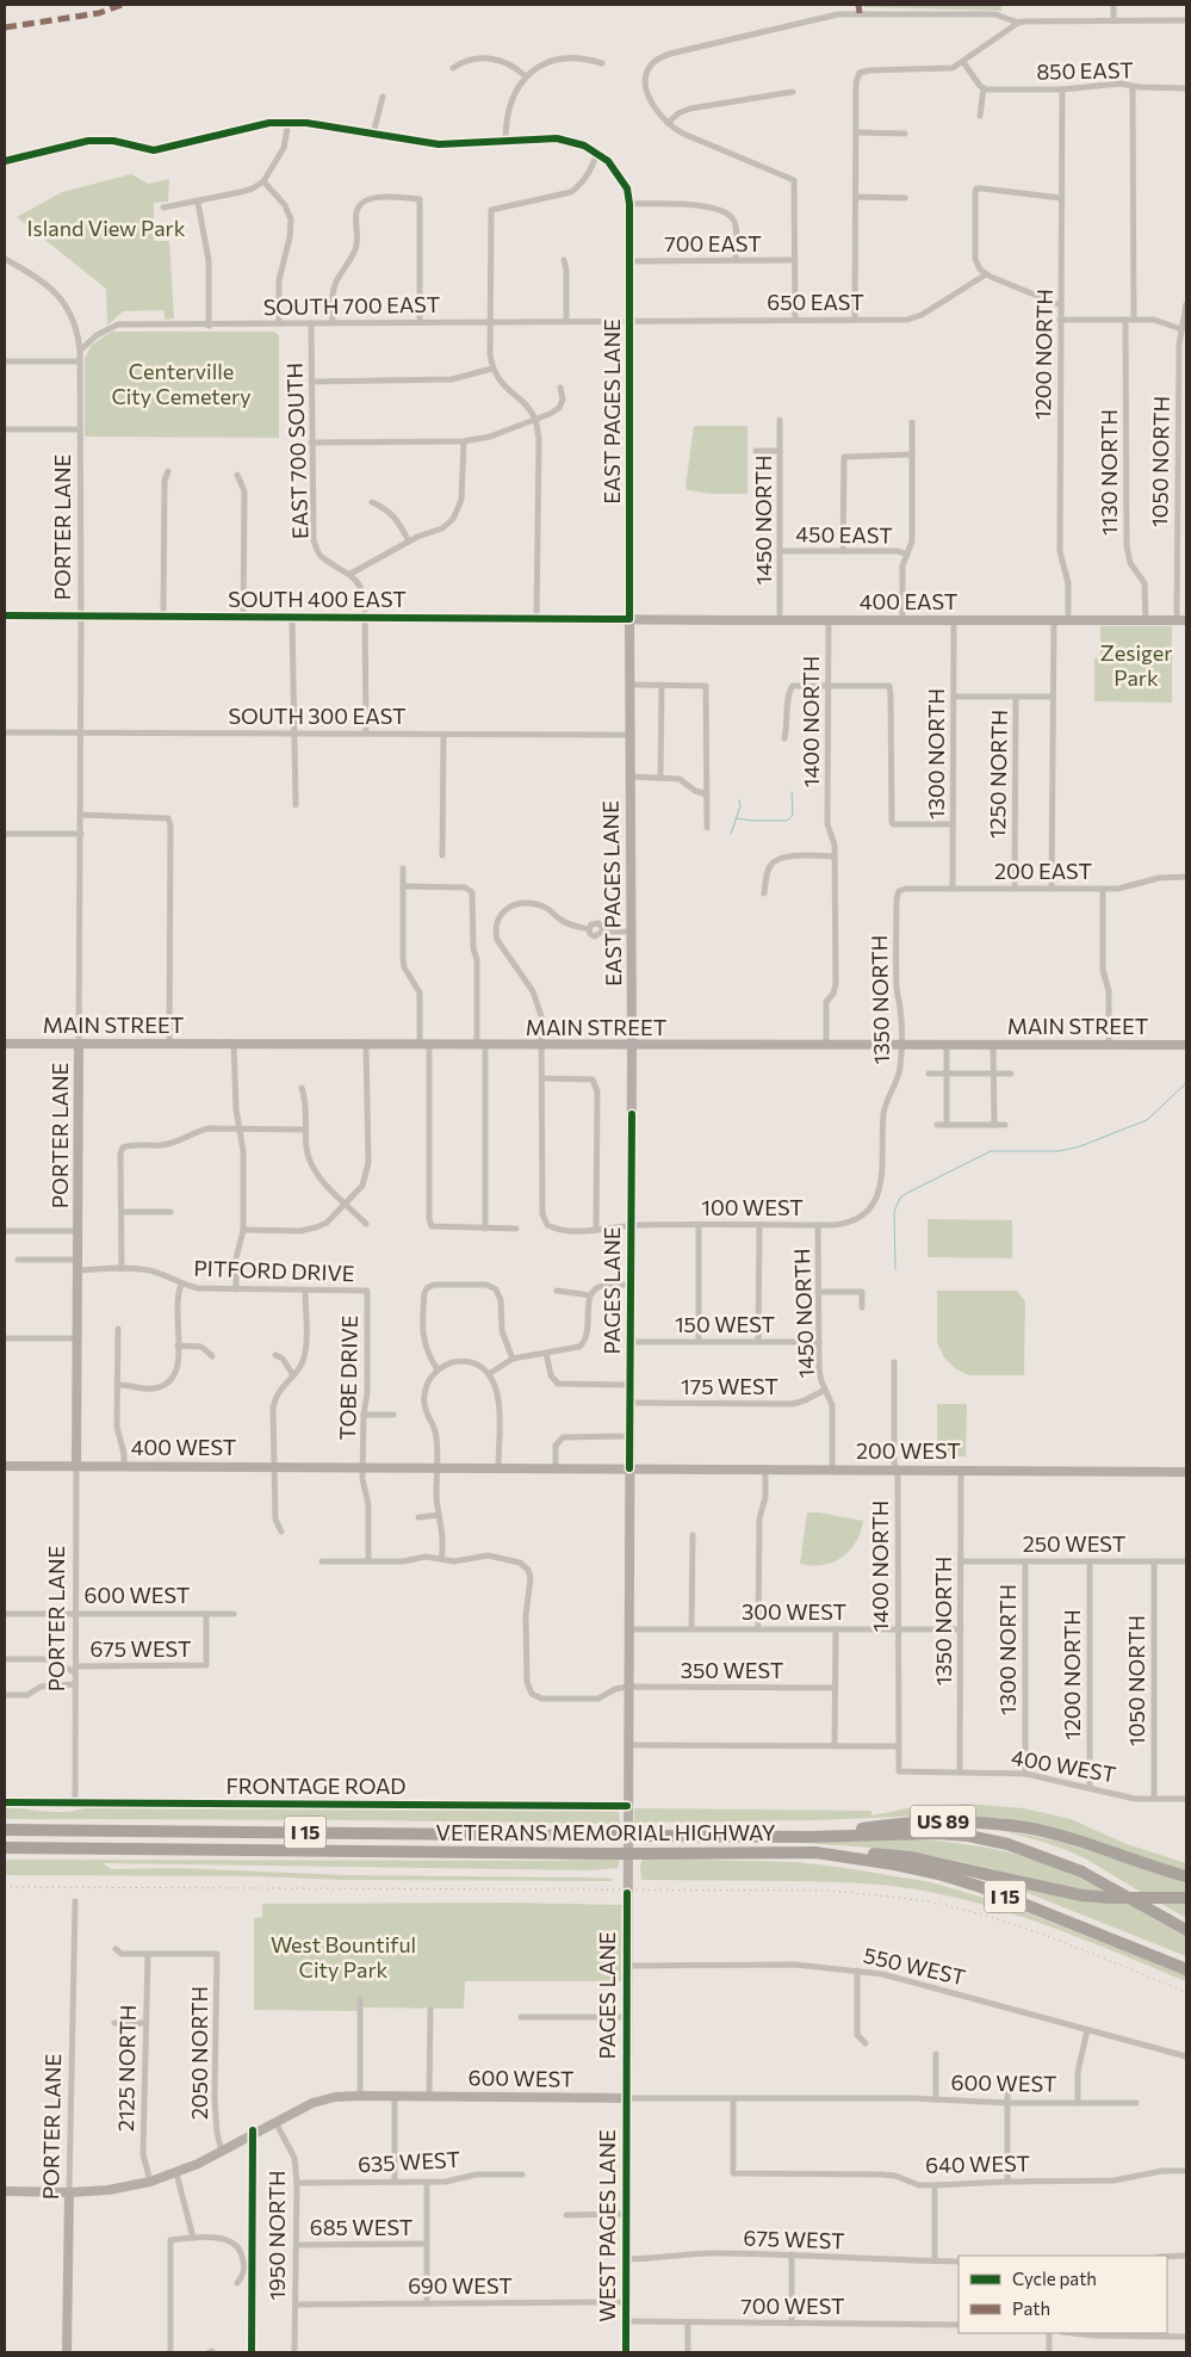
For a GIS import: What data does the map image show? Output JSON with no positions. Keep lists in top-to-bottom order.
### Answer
{
  "streets": {
    "highway": ["US 89", "I 15", "VETERANS MEMORIAL HIGHWAY"],
    "street": [
      "850 EAST",
      "700 EAST",
      "650 EAST",
      "SOUTH 700 EAST",
      "1200 NORTH",
      "EAST PAGES LANE",
      "EAST 700 SOUTH",
      "1050 NORTH",
      "1130 NORTH",
      "1450 NORTH",
      "PORTER LANE",
      "450 EAST",
      "SOUTH 400 EAST",
      "400 EAST",
      "SOUTH 300 EAST",
      "1400 NORTH",
      "1300 NORTH",
      "1250 NORTH",
      "200 EAST",
      "1350 NORTH",
      "MAIN STREET",
      "100 WEST",
      "PITFORD DRIVE",
      "PAGES LANE",
      "150 WEST",
      "TOBE DRIVE",
      "175 WEST",
      "400 WEST",
      "200 WEST",
      "250 WEST",
      "600 WEST",
      "300 WEST",
      "675 WEST",
      "350 WEST",
      "FRONTAGE ROAD",
      "550 WEST",
      "2050 NORTH",
      "2125 NORTH",
      "635 WEST",
      "640 WEST",
      "WEST PAGES LANE",
      "685 WEST",
      "1950 NORTH",
      "690 WEST",
      "700 WEST"
    ]
  },
  "crossings": [
    ["850 EAST", "1200 NORTH"],
    ["700 EAST", "EAST PAGES LANE"],
    ["650 EAST", "SOUTH 700 EAST"],
    ["650 EAST", "EAST PAGES LANE"],
    ["SOUTH 700 EAST", "EAST PAGES LANE"],
    ["SOUTH 700 EAST", "EAST 700 SOUTH"],
    ["SOUTH 700 EAST", "PORTER LANE"],
    ["1200 NORTH", "400 EAST"],
    ["1200 NORTH", "400 WEST"],
    ["1200 NORTH", "250 WEST"],
    ["EAST PAGES LANE", "SOUTH 400 EAST"],
    ["EAST PAGES LANE", "400 EAST"],
    ["EAST PAGES LANE", "SOUTH 300 EAST"],
    ["EAST PAGES LANE", "MAIN STREET"],
    ["EAST PAGES LANE", "100 WEST"],
    ["EAST PAGES LANE", "PAGES LANE"],
    ["1050 NORTH", "400 EAST"],
    ["1050 NORTH", "400 WEST"],
    ["1050 NORTH", "250 WEST"],
    ["1130 NORTH", "400 EAST"],
    ["1450 NORTH", "450 EAST"],
    ["1450 NORTH", "400 EAST"],
    ["1450 NORTH", "100 WEST"],
    ["1450 NORTH", "150 WEST"],
    ["1450 NORTH", "175 WEST"],
    ["1450 NORTH", "200 WEST"],
    ["PORTER LANE", "SOUTH 400 EAST"],
    ["PORTER LANE", "SOUTH 300 EAST"],
    ["PORTER LANE", "MAIN STREET"],
    ["PORTER LANE", "PITFORD DRIVE"],
    ["PORTER LANE", "400 WEST"],
    ["PORTER LANE", "600 WEST"],
    ["PORTER LANE", "675 WEST"],
    ["PORTER LANE", "FRONTAGE ROAD"],
    ["SOUTH 400 EAST", "400 EAST"],
    ["400 EAST", "1400 NORTH"],
    ["400 EAST", "1300 NORTH"],
    ["1400 NORTH", "MAIN STREET"],
    ["1400 NORTH", "400 WEST"],
    ["1400 NORTH", "200 WEST"],
    ["1400 NORTH", "300 WEST"],
    ["1300 NORTH", "200 EAST"],
    ["1300 NORTH", "400 WEST"],
    ["1300 NORTH", "250 WEST"],
    ["1250 NORTH", "200 EAST"],
    ["200 EAST", "1350 NORTH"],
    ["1350 NORTH", "MAIN STREET"],
    ["1350 NORTH", "100 WEST"],
    ["1350 NORTH", "400 WEST"],
    ["1350 NORTH", "200 WEST"],
    ["1350 NORTH", "250 WEST"],
    ["1350 NORTH", "300 WEST"],
    ["MAIN STREET", "100 WEST"],
    ["MAIN STREET", "PAGES LANE"],
    ["100 WEST", "PAGES LANE"],
    ["PITFORD DRIVE", "TOBE DRIVE"],
    ["PAGES LANE", "150 WEST"],
    ["PAGES LANE", "175 WEST"],
    ["PAGES LANE", "200 WEST"],
    ["PAGES LANE", "600 WEST"],
    ["PAGES LANE", "300 WEST"],
    ["PAGES LANE", "350 WEST"],
    ["PAGES LANE", "FRONTAGE ROAD"],
    ["PAGES LANE", "550 WEST"],
    ["PAGES LANE", "WEST PAGES LANE"],
    ["TOBE DRIVE", "400 WEST"],
    ["600 WEST", "675 WEST"],
    ["600 WEST", "2050 NORTH"],
    ["600 WEST", "2125 NORTH"],
    ["600 WEST", "640 WEST"],
    ["600 WEST", "WEST PAGES LANE"],
    ["600 WEST", "1950 NORTH"],
    ["675 WEST", "WEST PAGES LANE"],
    ["US 89", "VETERANS MEMORIAL HIGHWAY"],
    ["2050 NORTH", "2125 NORTH"],
    ["635 WEST", "1950 NORTH"],
    ["WEST PAGES LANE", "690 WEST"],
    ["WEST PAGES LANE", "700 WEST"],
    ["685 WEST", "1950 NORTH"],
    ["1950 NORTH", "690 WEST"]
  ],
  "parks": [
    "Island View Park",
    "Centerville City Cemetery",
    "Zesiger Park",
    "West Bountiful City Park"
  ],
  "legend": ["Cycle path", "Path"]
}
